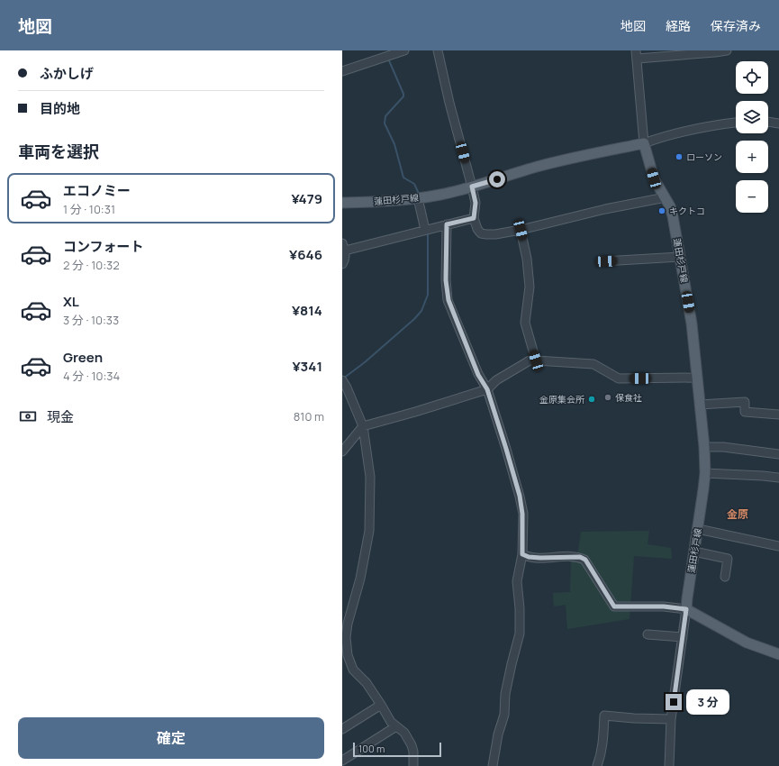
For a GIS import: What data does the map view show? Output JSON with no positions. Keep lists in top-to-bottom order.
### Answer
{
  "streets": {
    "main road": ["蓮田杉戸線"]
  },
  "districts": ["金原"],
  "places": [
    "ローソン",
    "キクトコ",
    "保食社",
    "金原集会所"
  ],
  "scale_bar": "100 m",
  "page": {
    "header": "地図",
    "nav": ["地図", "経路", "保存済み"],
    "banner": ["ふかしげ", "目的地"],
    "map_buttons": ["+", "−"],
    "heading": "車両を選択",
    "list": [
      {
        "name": "エコノミー",
        "note": "1 分 · 10:31",
        "value": "¥479"
      },
      {
        "name": "コンフォート",
        "note": "2 分 · 10:32",
        "value": "¥646"
      },
      {
        "name": "XL",
        "note": "3 分 · 10:33",
        "value": "¥814"
      },
      {
        "name": "Green",
        "note": "4 分 · 10:34",
        "value": "¥341"
      }
    ],
    "pay": ["現金", "810 m"],
    "bubble": "3 分",
    "buttons": "確定",
    "scale": "100 m"
  }
}
